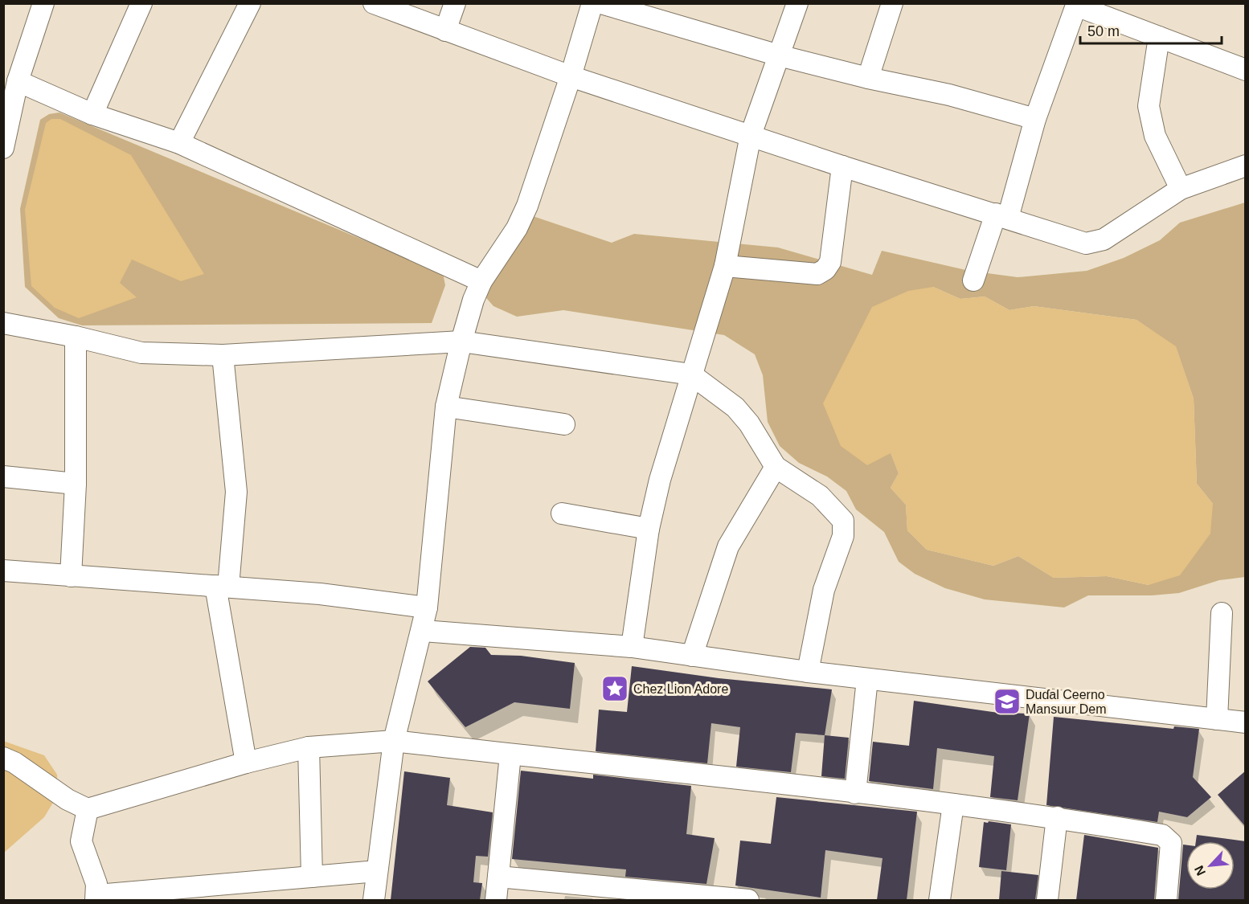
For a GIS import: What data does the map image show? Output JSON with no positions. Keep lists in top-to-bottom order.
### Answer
{
  "places": {
    "place": ["Chez Lion Adore"],
    "school or university": ["Duɗal Ceerno Mansuur Dem"]
  },
  "scale_bar": "50 m",
  "north": "bottom left"
}
